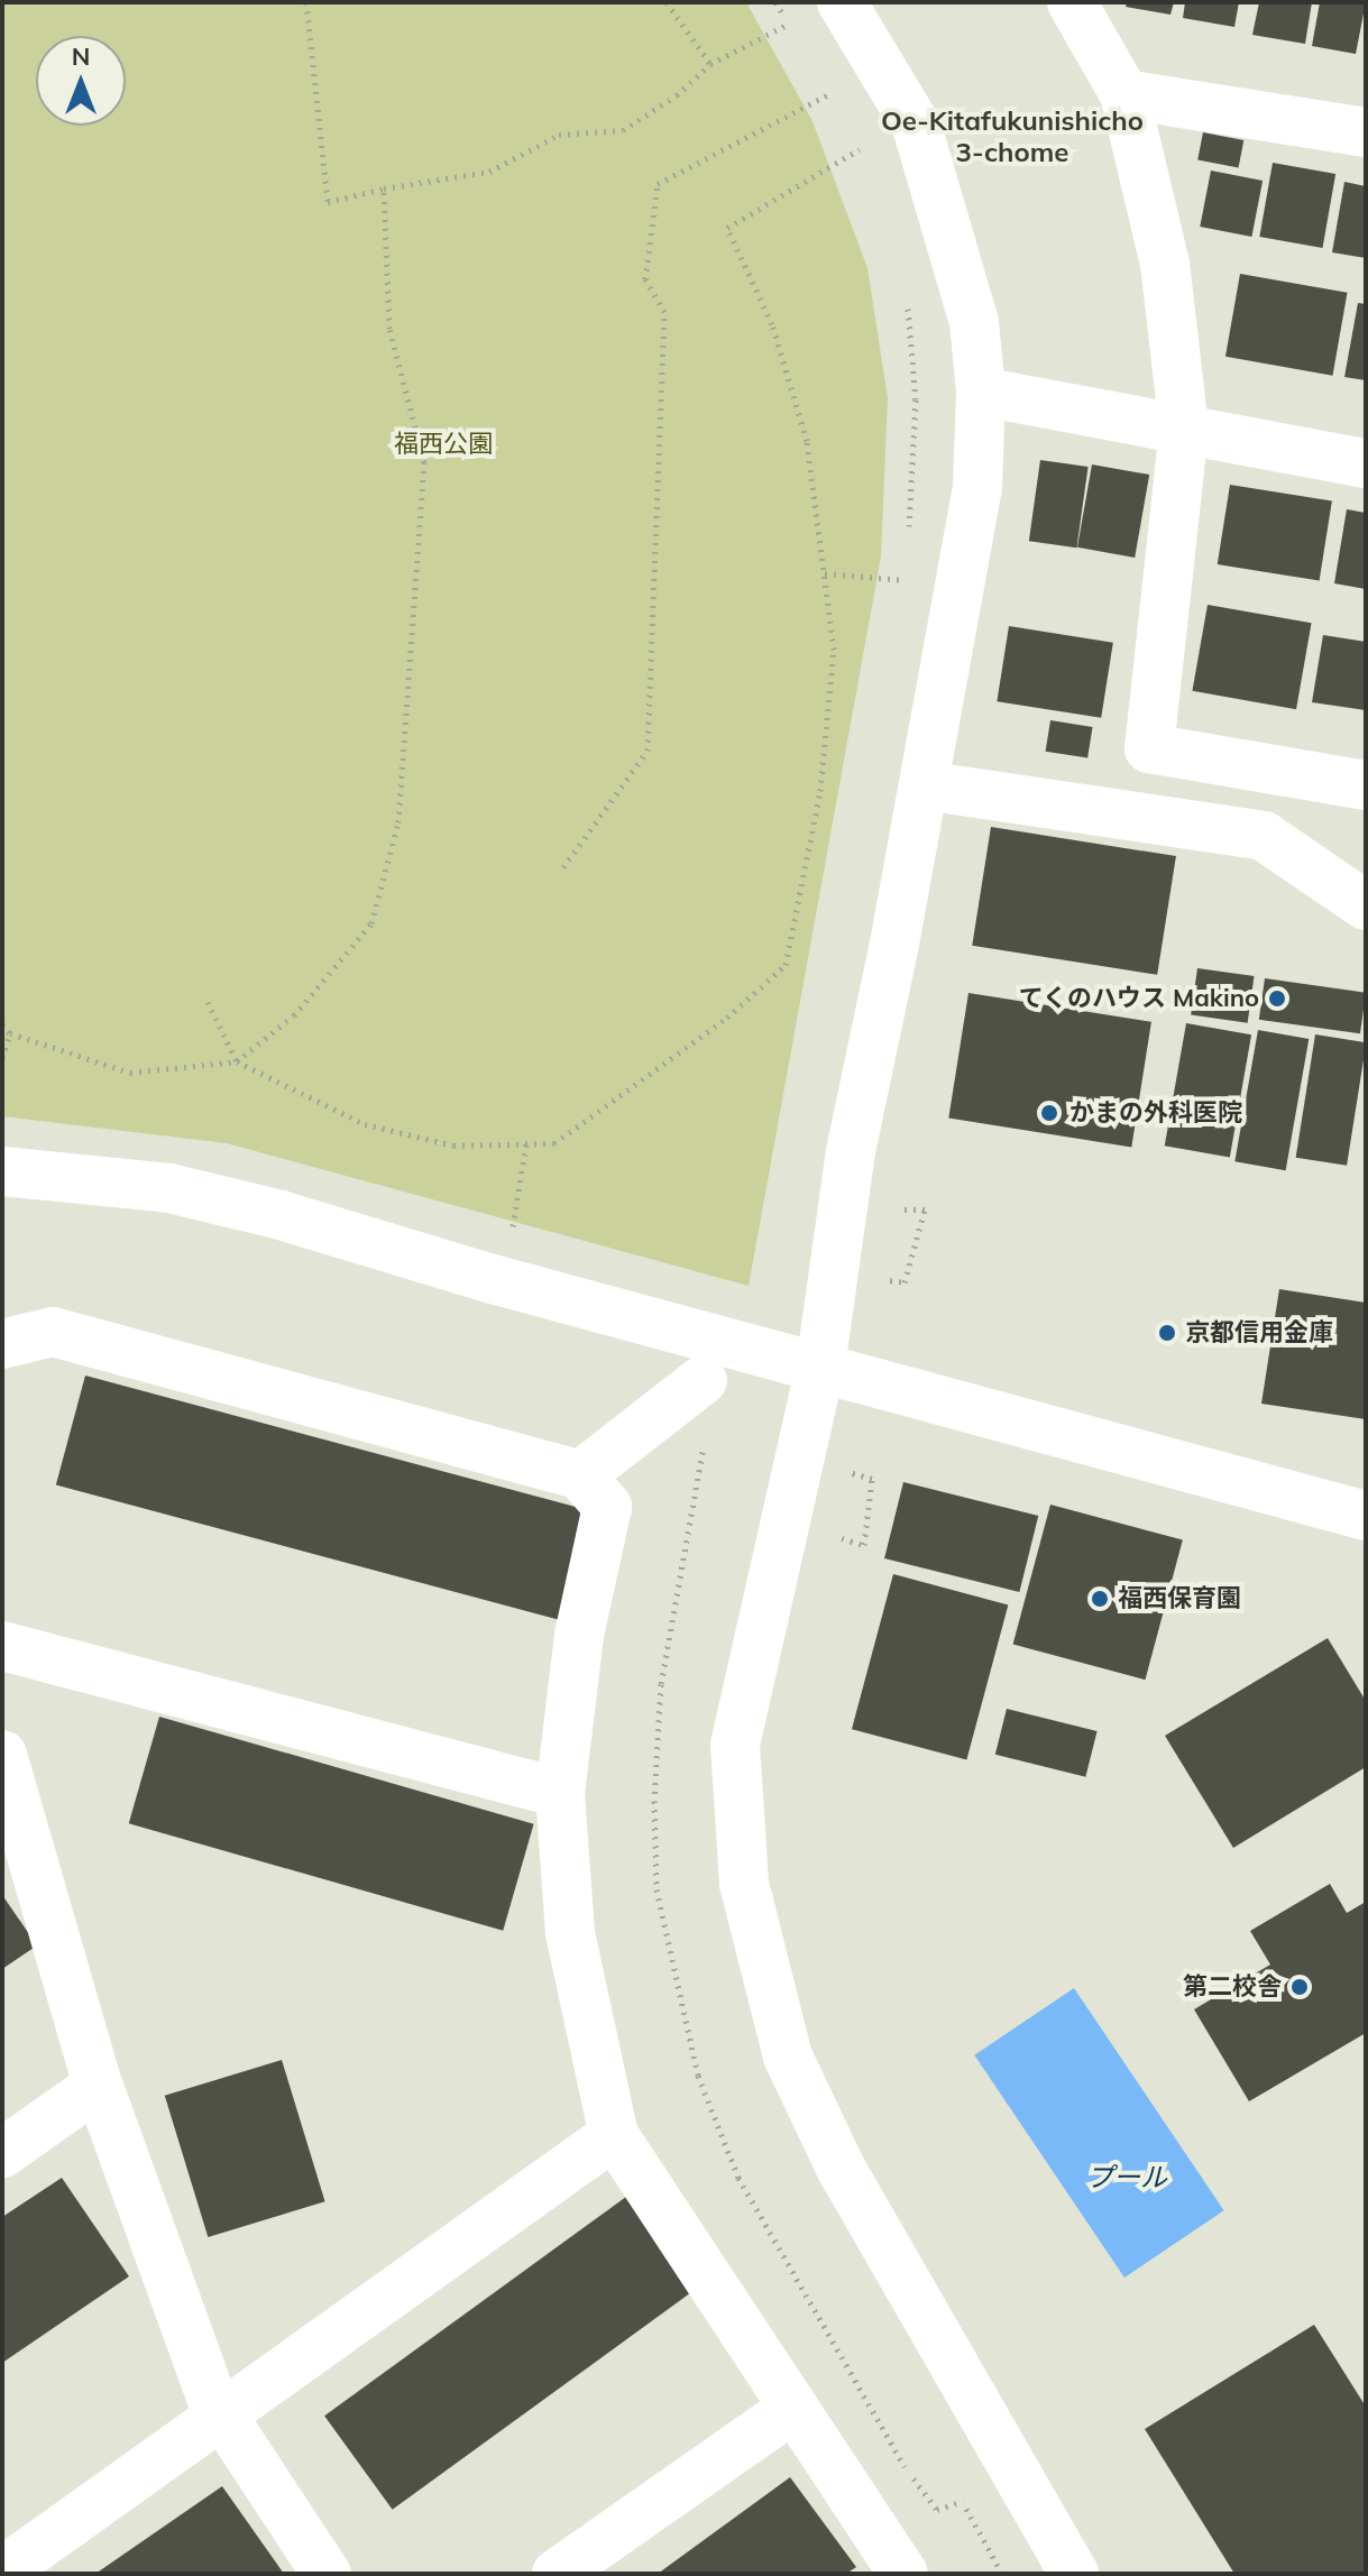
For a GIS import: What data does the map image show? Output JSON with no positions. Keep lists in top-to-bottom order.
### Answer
{
  "districts": ["Oe-Kitafukunishicho 3-chome"],
  "water": ["プール"],
  "parks": ["福西公園"],
  "places": [
    "てくのハウス Makino",
    "かまの外科医院",
    "京都信用金庫",
    "福西保育園",
    "第二校舎"
  ],
  "north": "top"
}
